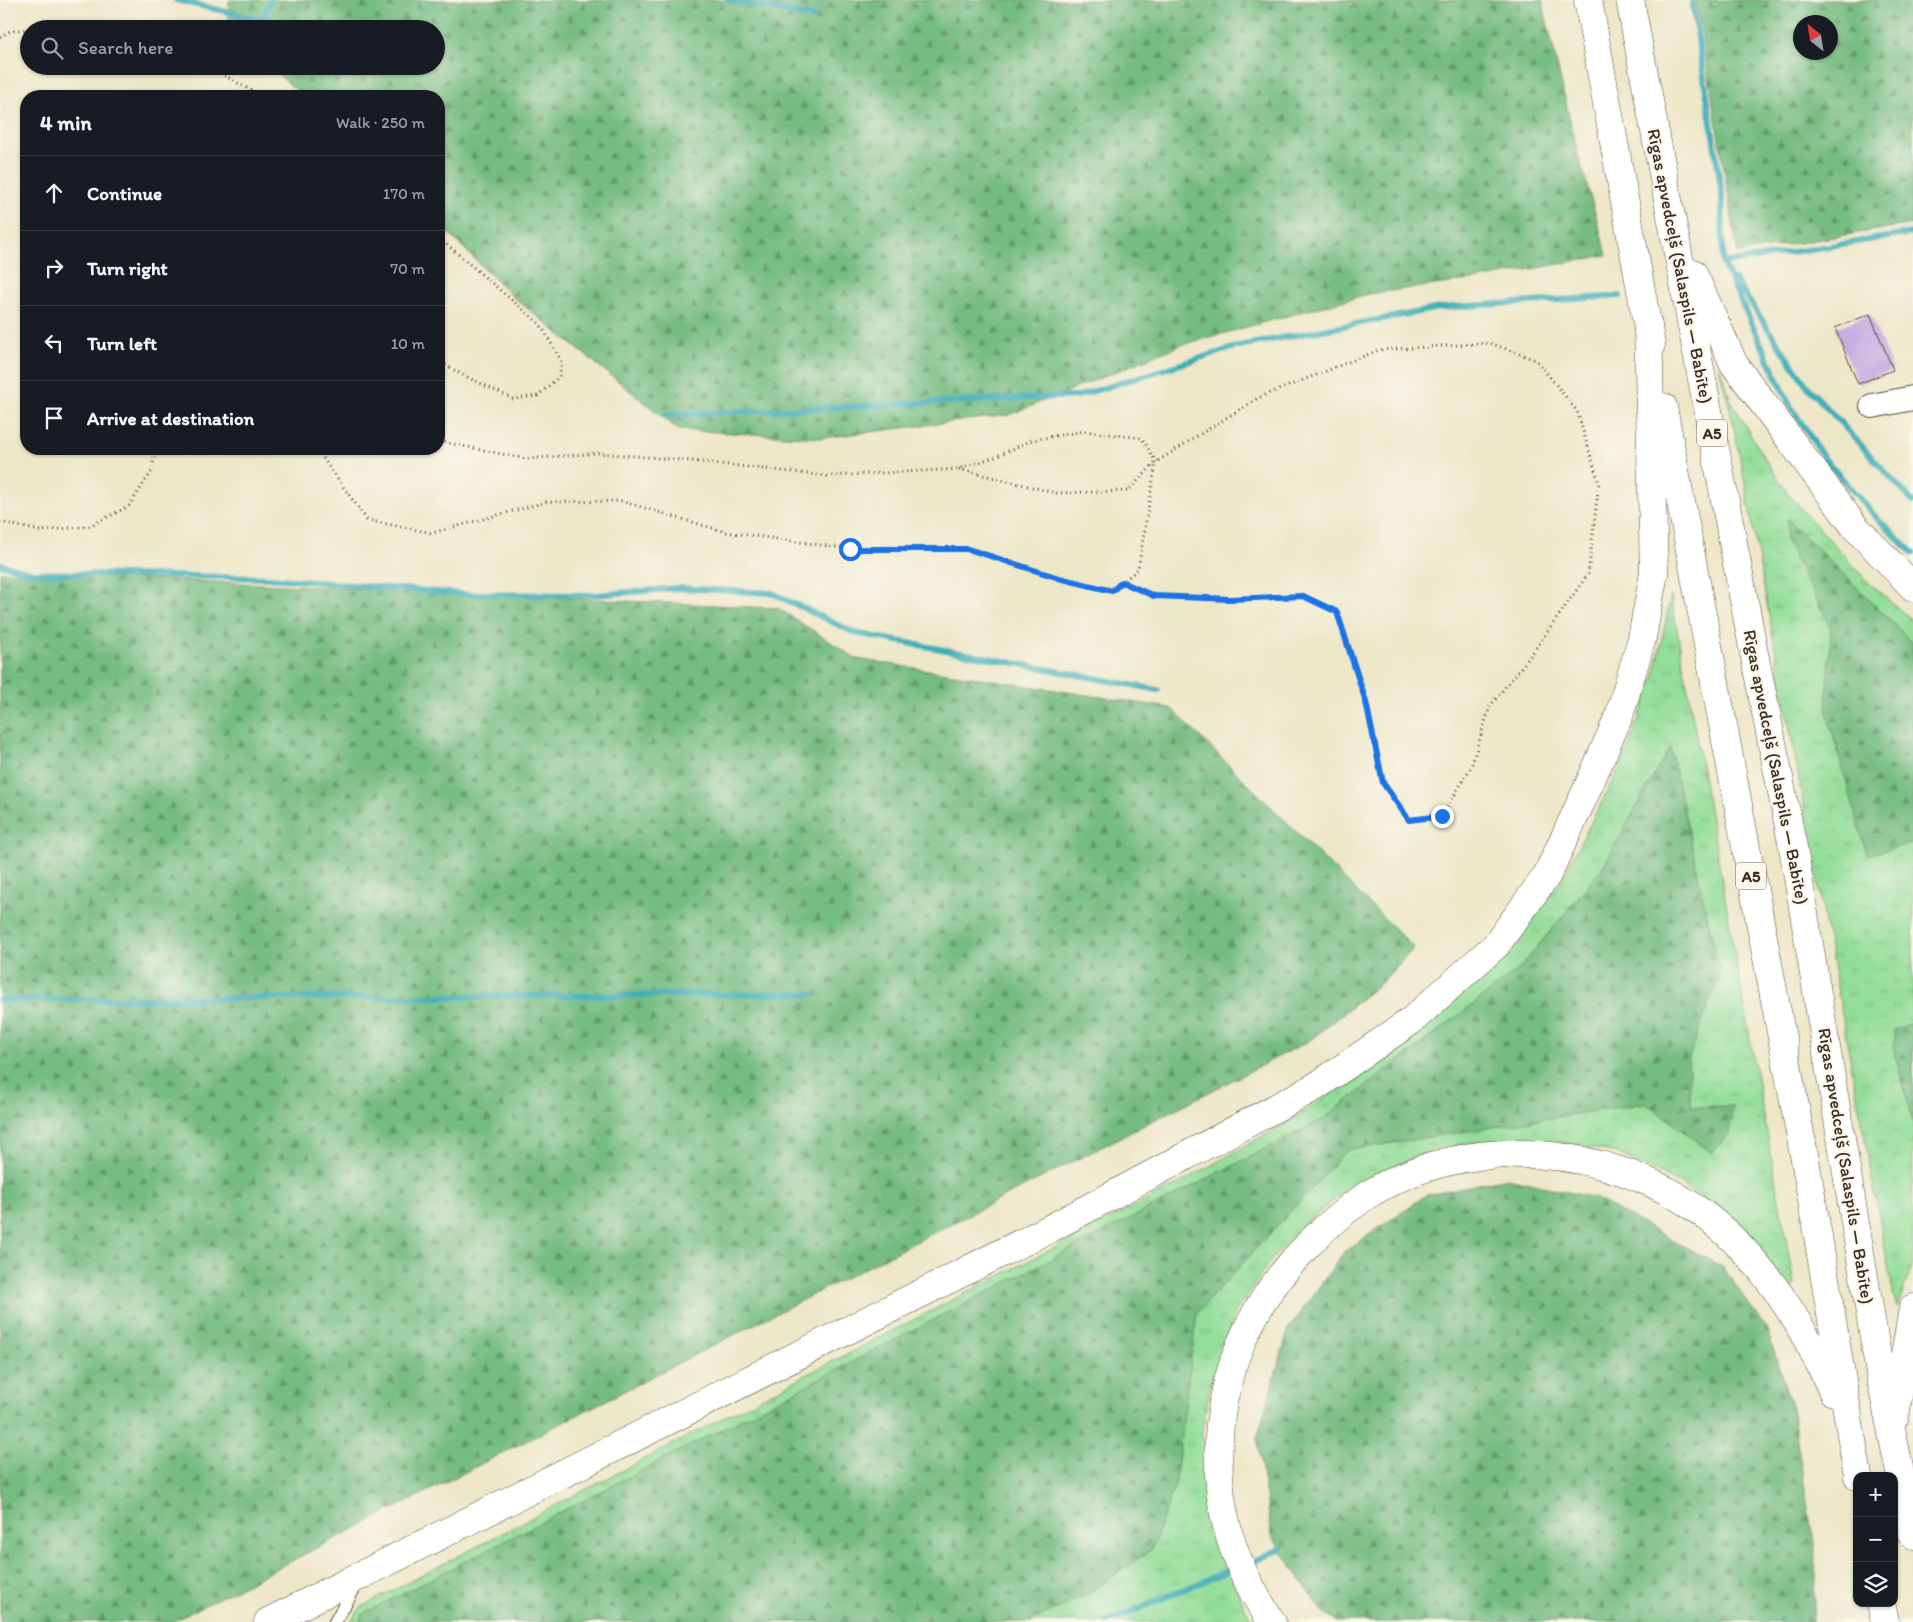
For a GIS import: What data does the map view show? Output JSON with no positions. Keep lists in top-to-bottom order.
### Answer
{
  "streets": {
    "highway": ["Rīgas apvedceļš (Salaspils — Babīte)", "A5"]
  },
  "north": "top left",
  "page": {
    "search": "Search here",
    "heading": ["4 min", "Walk · 250 m"],
    "list": [
      ["Continue", "170 m"],
      ["Turn right", "70 m"],
      ["Turn left", "10 m"],
      "Arrive at destination"
    ],
    "map_buttons": ["+", "−"]
  }
}
